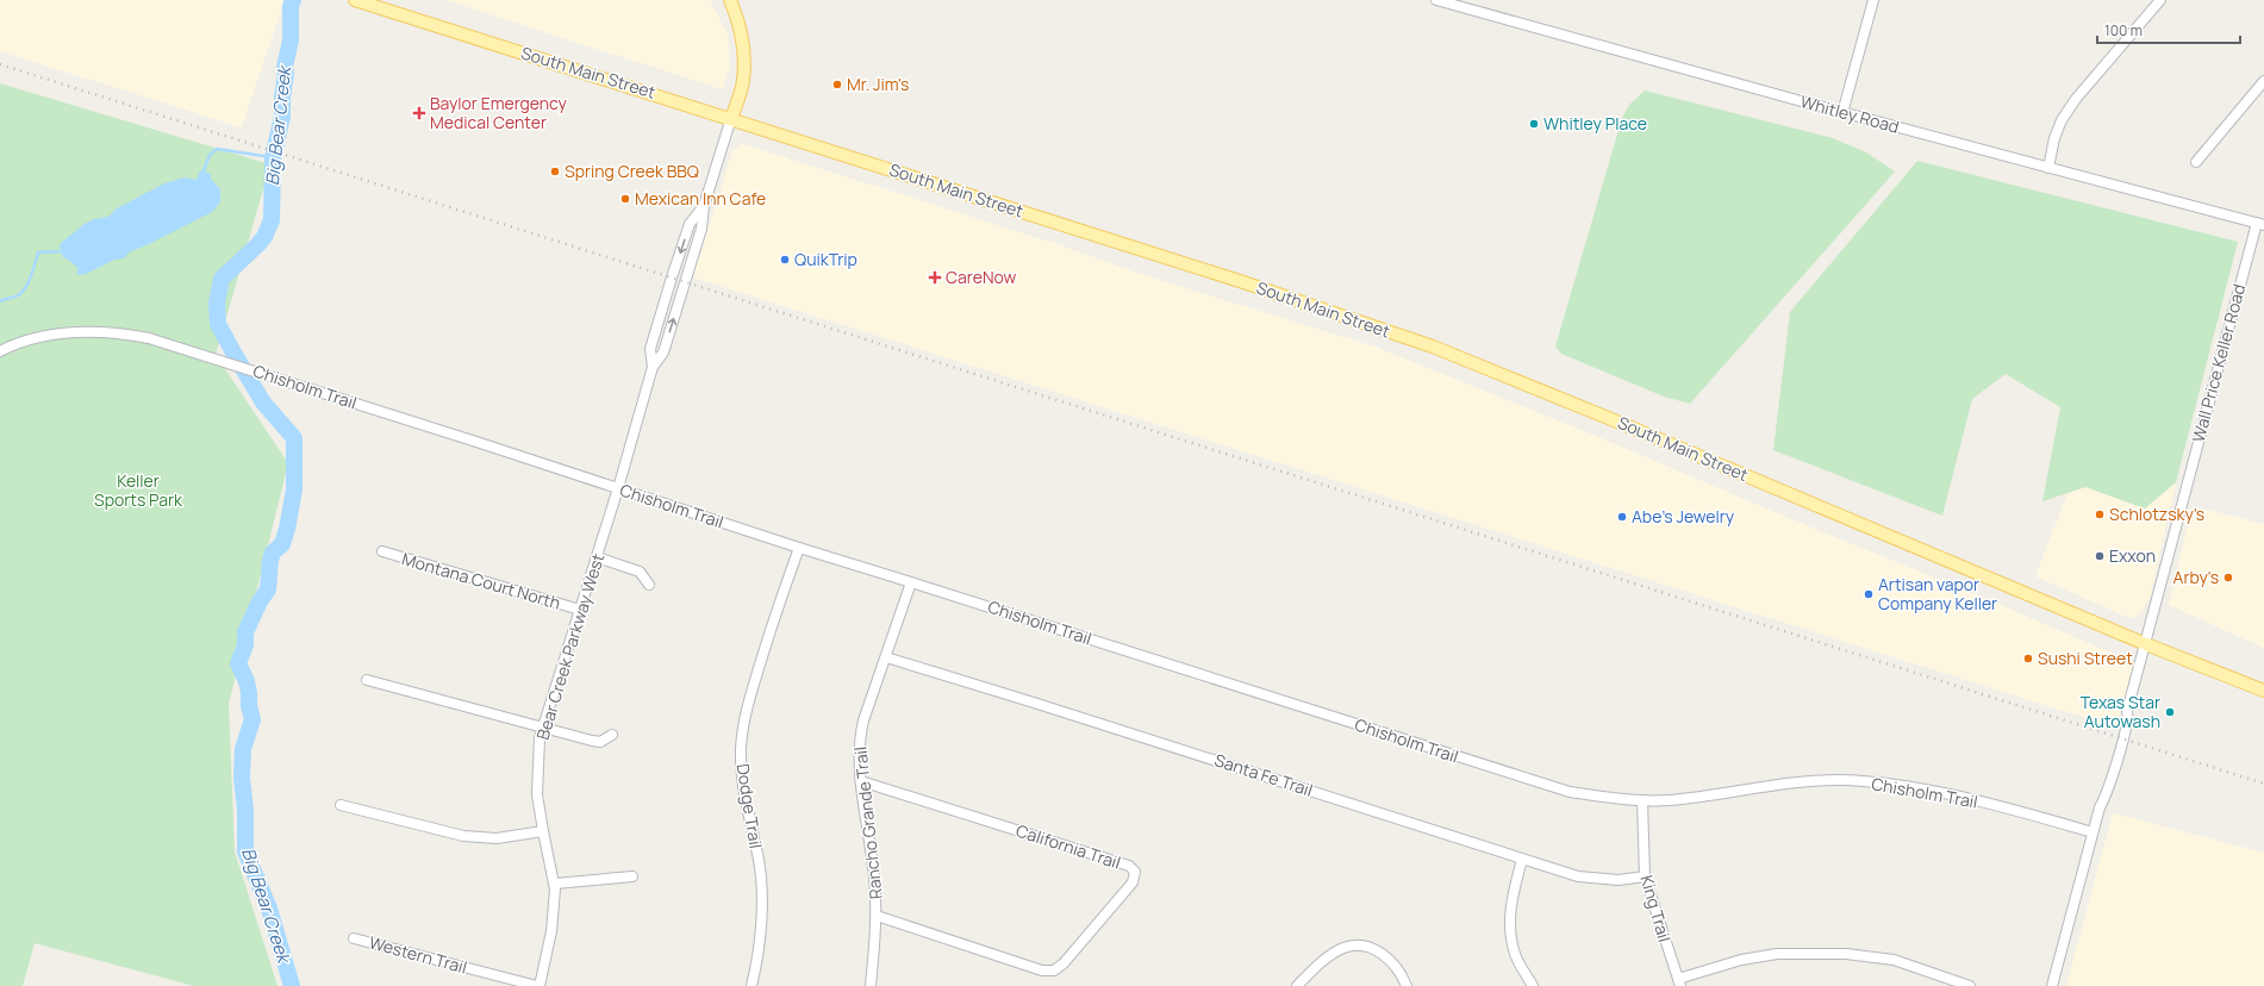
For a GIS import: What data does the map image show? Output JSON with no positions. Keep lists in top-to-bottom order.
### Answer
{
  "streets": {
    "main road": ["South Main Street"],
    "street": [
      "Whitley Road",
      "Wall Price Keller Road",
      "Chisholm Trail",
      "Montana Court North",
      "Bear Creek Parkway West",
      "Santa Fe Trail",
      "Dodge Trail",
      "Rancho Grande Trail",
      "California Trail",
      "King Trail",
      "Western Trail"
    ]
  },
  "crossings": [
    ["South Main Street", "Wall Price Keller Road"],
    ["South Main Street", "Bear Creek Parkway West"],
    ["Whitley Road", "Wall Price Keller Road"],
    ["Wall Price Keller Road", "Chisholm Trail"],
    ["Chisholm Trail", "Bear Creek Parkway West"],
    ["Chisholm Trail", "Dodge Trail"],
    ["Chisholm Trail", "Rancho Grande Trail"],
    ["Chisholm Trail", "King Trail"],
    ["Montana Court North", "Bear Creek Parkway West"],
    ["Bear Creek Parkway West", "Western Trail"],
    ["Santa Fe Trail", "Rancho Grande Trail"],
    ["Santa Fe Trail", "King Trail"],
    ["Rancho Grande Trail", "California Trail"]
  ],
  "water": ["Big Bear Creek"],
  "parks": ["Keller Sports Park"],
  "places": {
    "other": [
      "Mr. Jim's",
      "Whitley Place",
      "Spring Creek BBQ",
      "Mexican Inn Cafe",
      "QuikTrip",
      "Schlotzsky's",
      "Abe's Jewelry",
      "Exxon",
      "Arby's",
      "Artisan vapor Company Keller",
      "Sushi Street",
      "Texas Star Autowash"
    ],
    "health": ["Baylor Emergency Medical Center", "CareNow"]
  },
  "scale_bar": "100 m"
}
